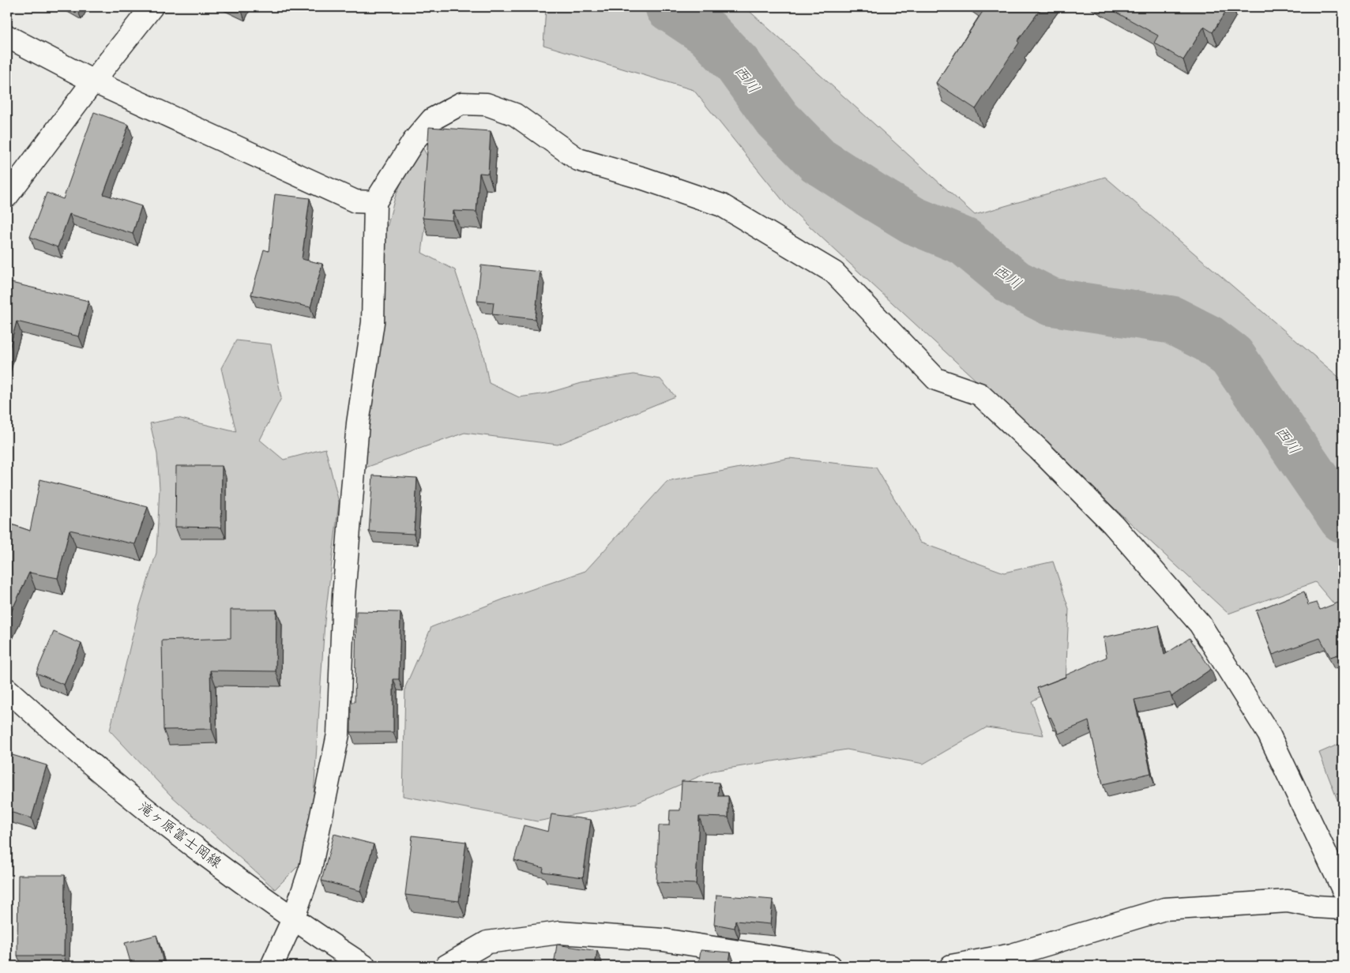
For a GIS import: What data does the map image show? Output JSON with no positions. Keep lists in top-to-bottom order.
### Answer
{
  "streets": {
    "street": ["滝ヶ原富士岡線"]
  },
  "water": ["西川"]
}
